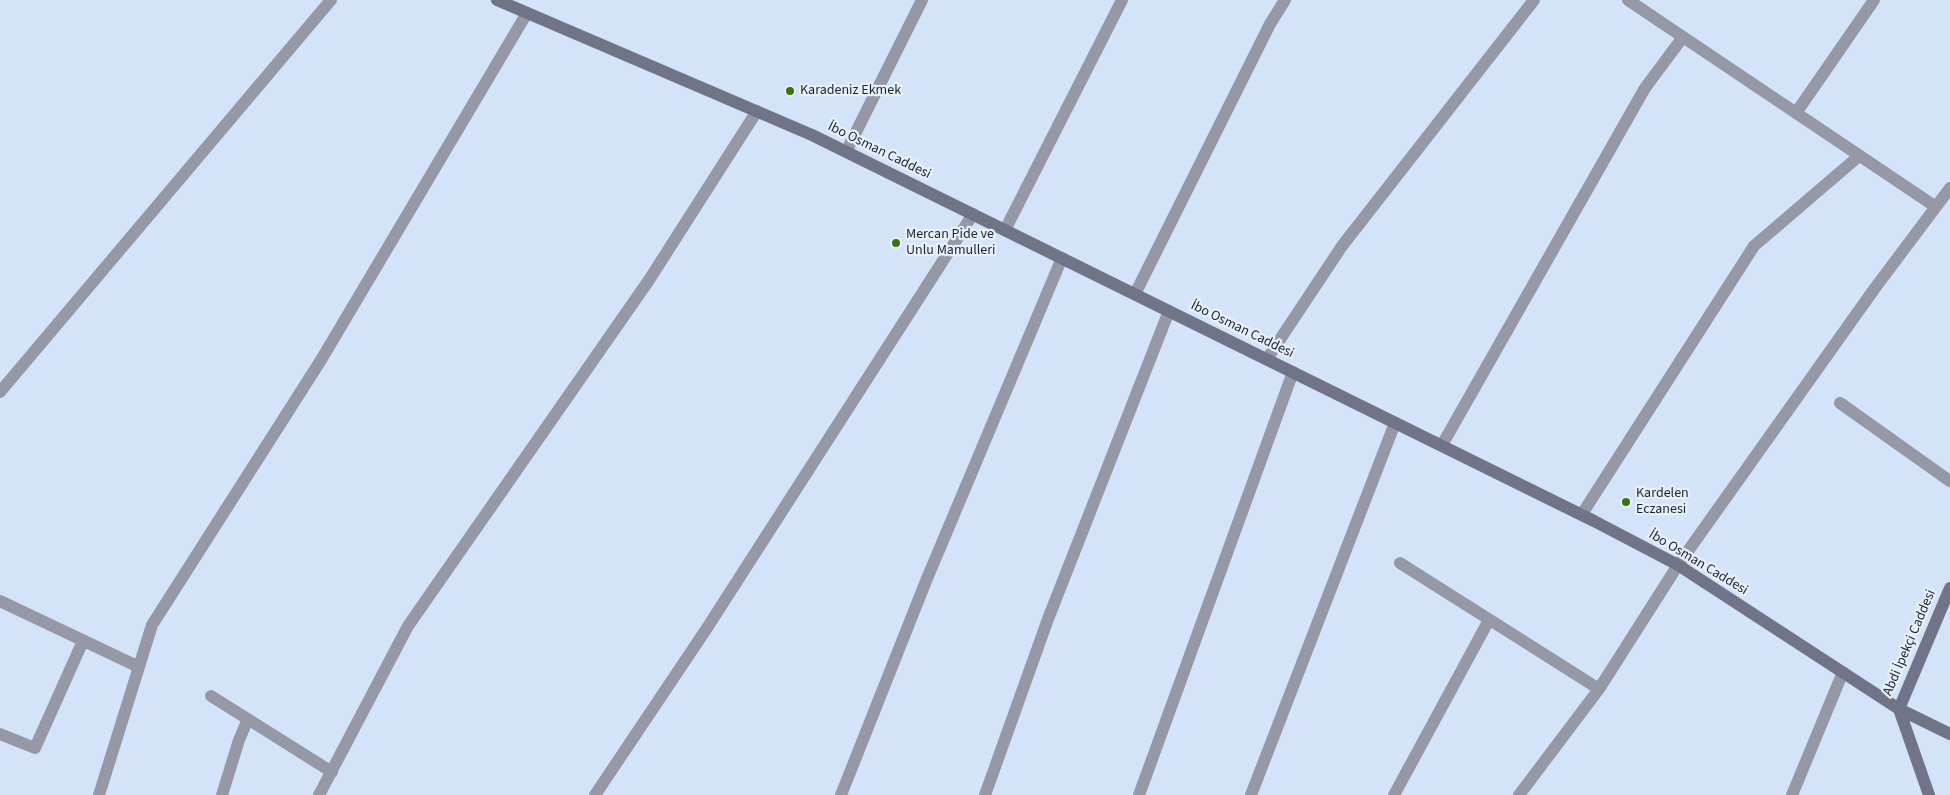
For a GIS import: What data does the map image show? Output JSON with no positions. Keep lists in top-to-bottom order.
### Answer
{
  "streets": {
    "street": ["İbo Osman Caddesi", "Abdi İpekçi Caddesi"]
  },
  "crossings": [
    ["İbo Osman Caddesi", "Abdi İpekçi Caddesi"]
  ],
  "places": ["Karadeniz Ekmek", "Mercan Pide ve Unlu Mamulleri", "Kardelen Eczanesi"]
}
